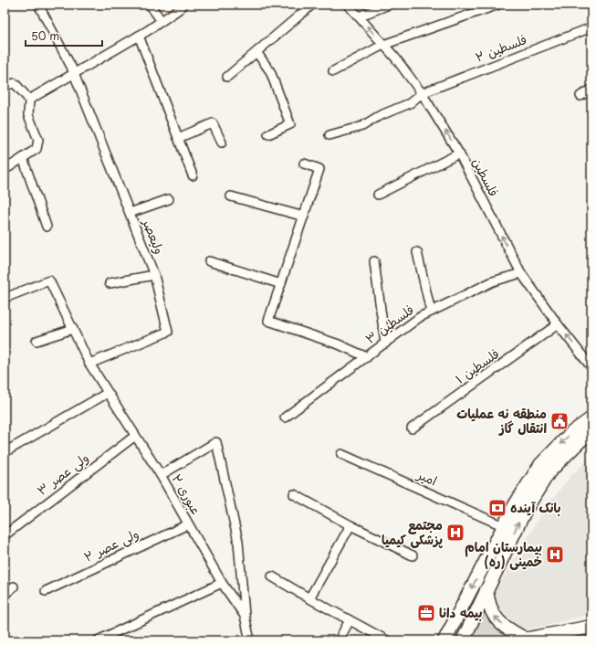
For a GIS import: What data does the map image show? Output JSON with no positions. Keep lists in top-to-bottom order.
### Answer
{
  "streets": {
    "street": [
      "فلسطین ۲",
      "فلسطین",
      "ولیعصر",
      "فلسطین ۳",
      "فلسطین ۱",
      "ولی عصر ۳",
      "امیر",
      "عبوری ۲",
      "ولی عصر ۲"
    ]
  },
  "crossings": [
    ["فلسطین ۲", "فلسطین"],
    ["فلسطین", "فلسطین ۳"],
    ["فلسطین", "فلسطین ۱"],
    ["ولیعصر", "عبوری ۲"],
    ["ولی عصر ۳", "عبوری ۲"],
    ["عبوری ۲", "ولی عصر ۲"]
  ],
  "one_way": ["فلسطین"],
  "places": {
    "public building": ["منطقه نه عملیات انتقال گاز"],
    "bank": ["بانک آینده"],
    "hospital": ["مجتمع پزشکی کیمیا", "بیمارستان امام خمینی (ره)"],
    "office": ["بیمه دانا"]
  },
  "scale_bar": "50 m"
}
